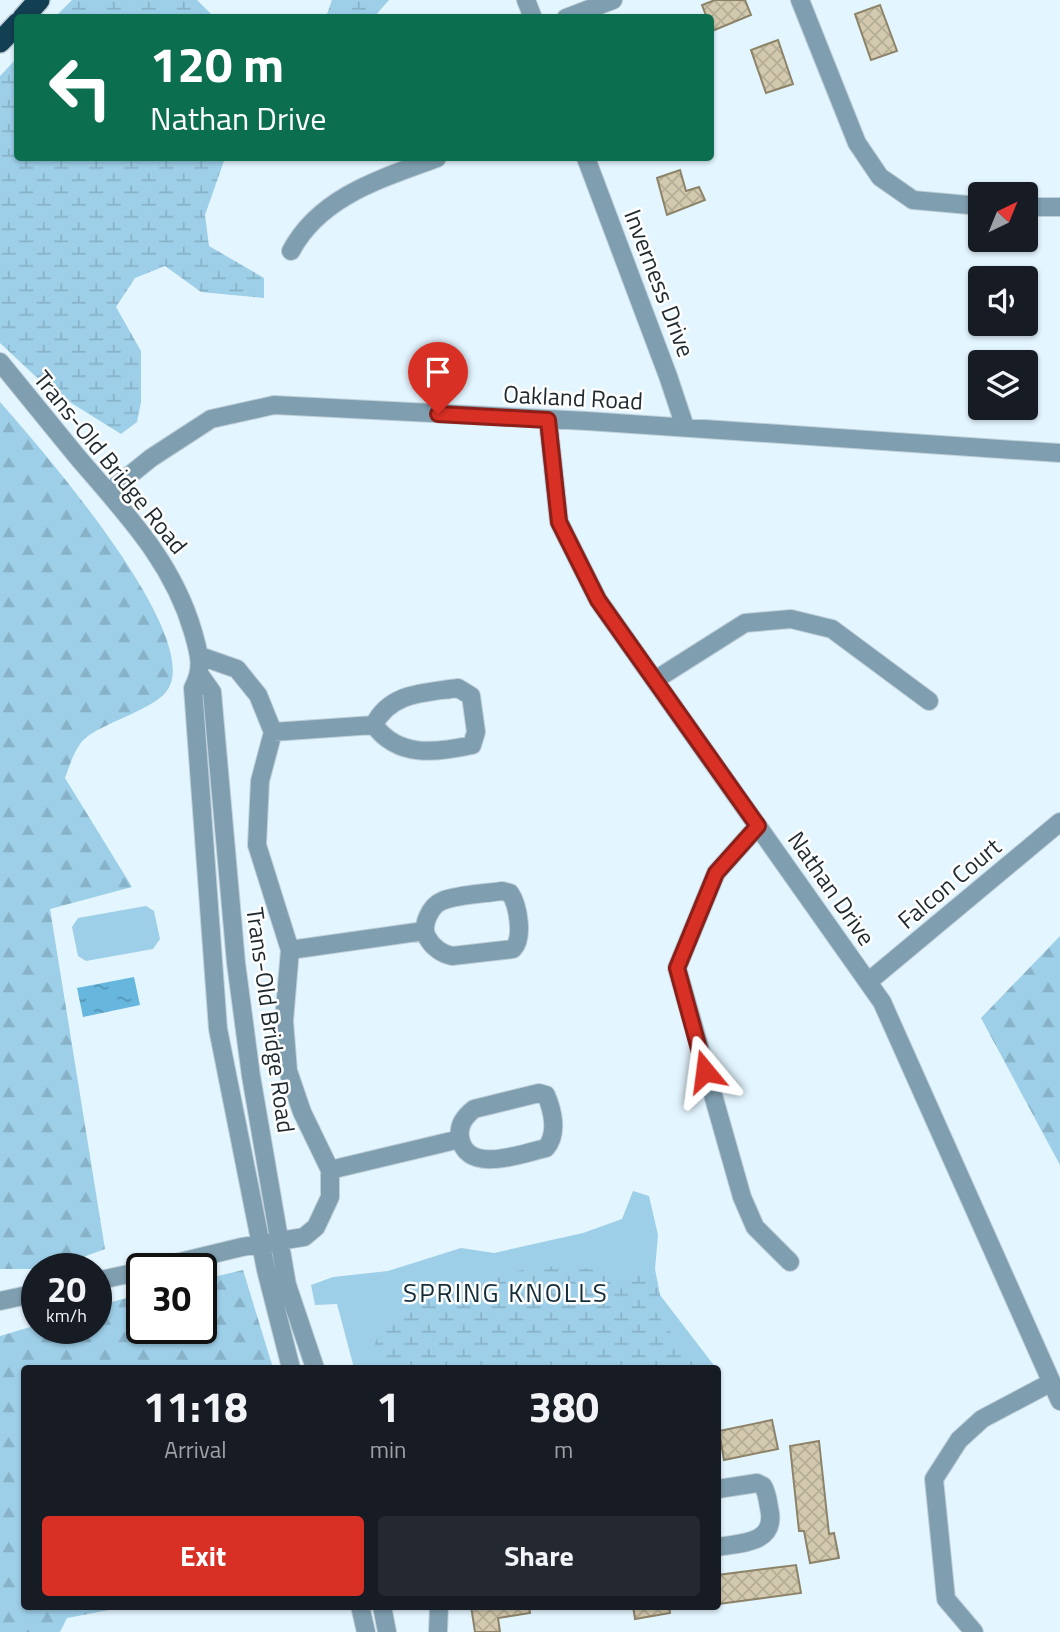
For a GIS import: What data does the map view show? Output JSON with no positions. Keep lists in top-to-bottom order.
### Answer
{
  "streets": {
    "street": [
      "Inverness Drive",
      "Oakland Road",
      "Trans-Old Bridge Road",
      "Falcon Court",
      "Nathan Drive"
    ]
  },
  "crossings": [
    ["Inverness Drive", "Oakland Road"],
    ["Oakland Road", "Trans-Old Bridge Road"],
    ["Oakland Road", "Nathan Drive"],
    ["Falcon Court", "Nathan Drive"]
  ],
  "districts": ["SPRING KNOLLS"],
  "north": "top right",
  "page": {
    "turn": ["120 m", "Nathan Drive"],
    "speed": "20 km/h",
    "limit": "30",
    "eta": [
      "11:18",
      "Arrival",
      "1",
      "min",
      "380",
      "m"
    ],
    "buttons": ["Exit", "Share"]
  }
}
